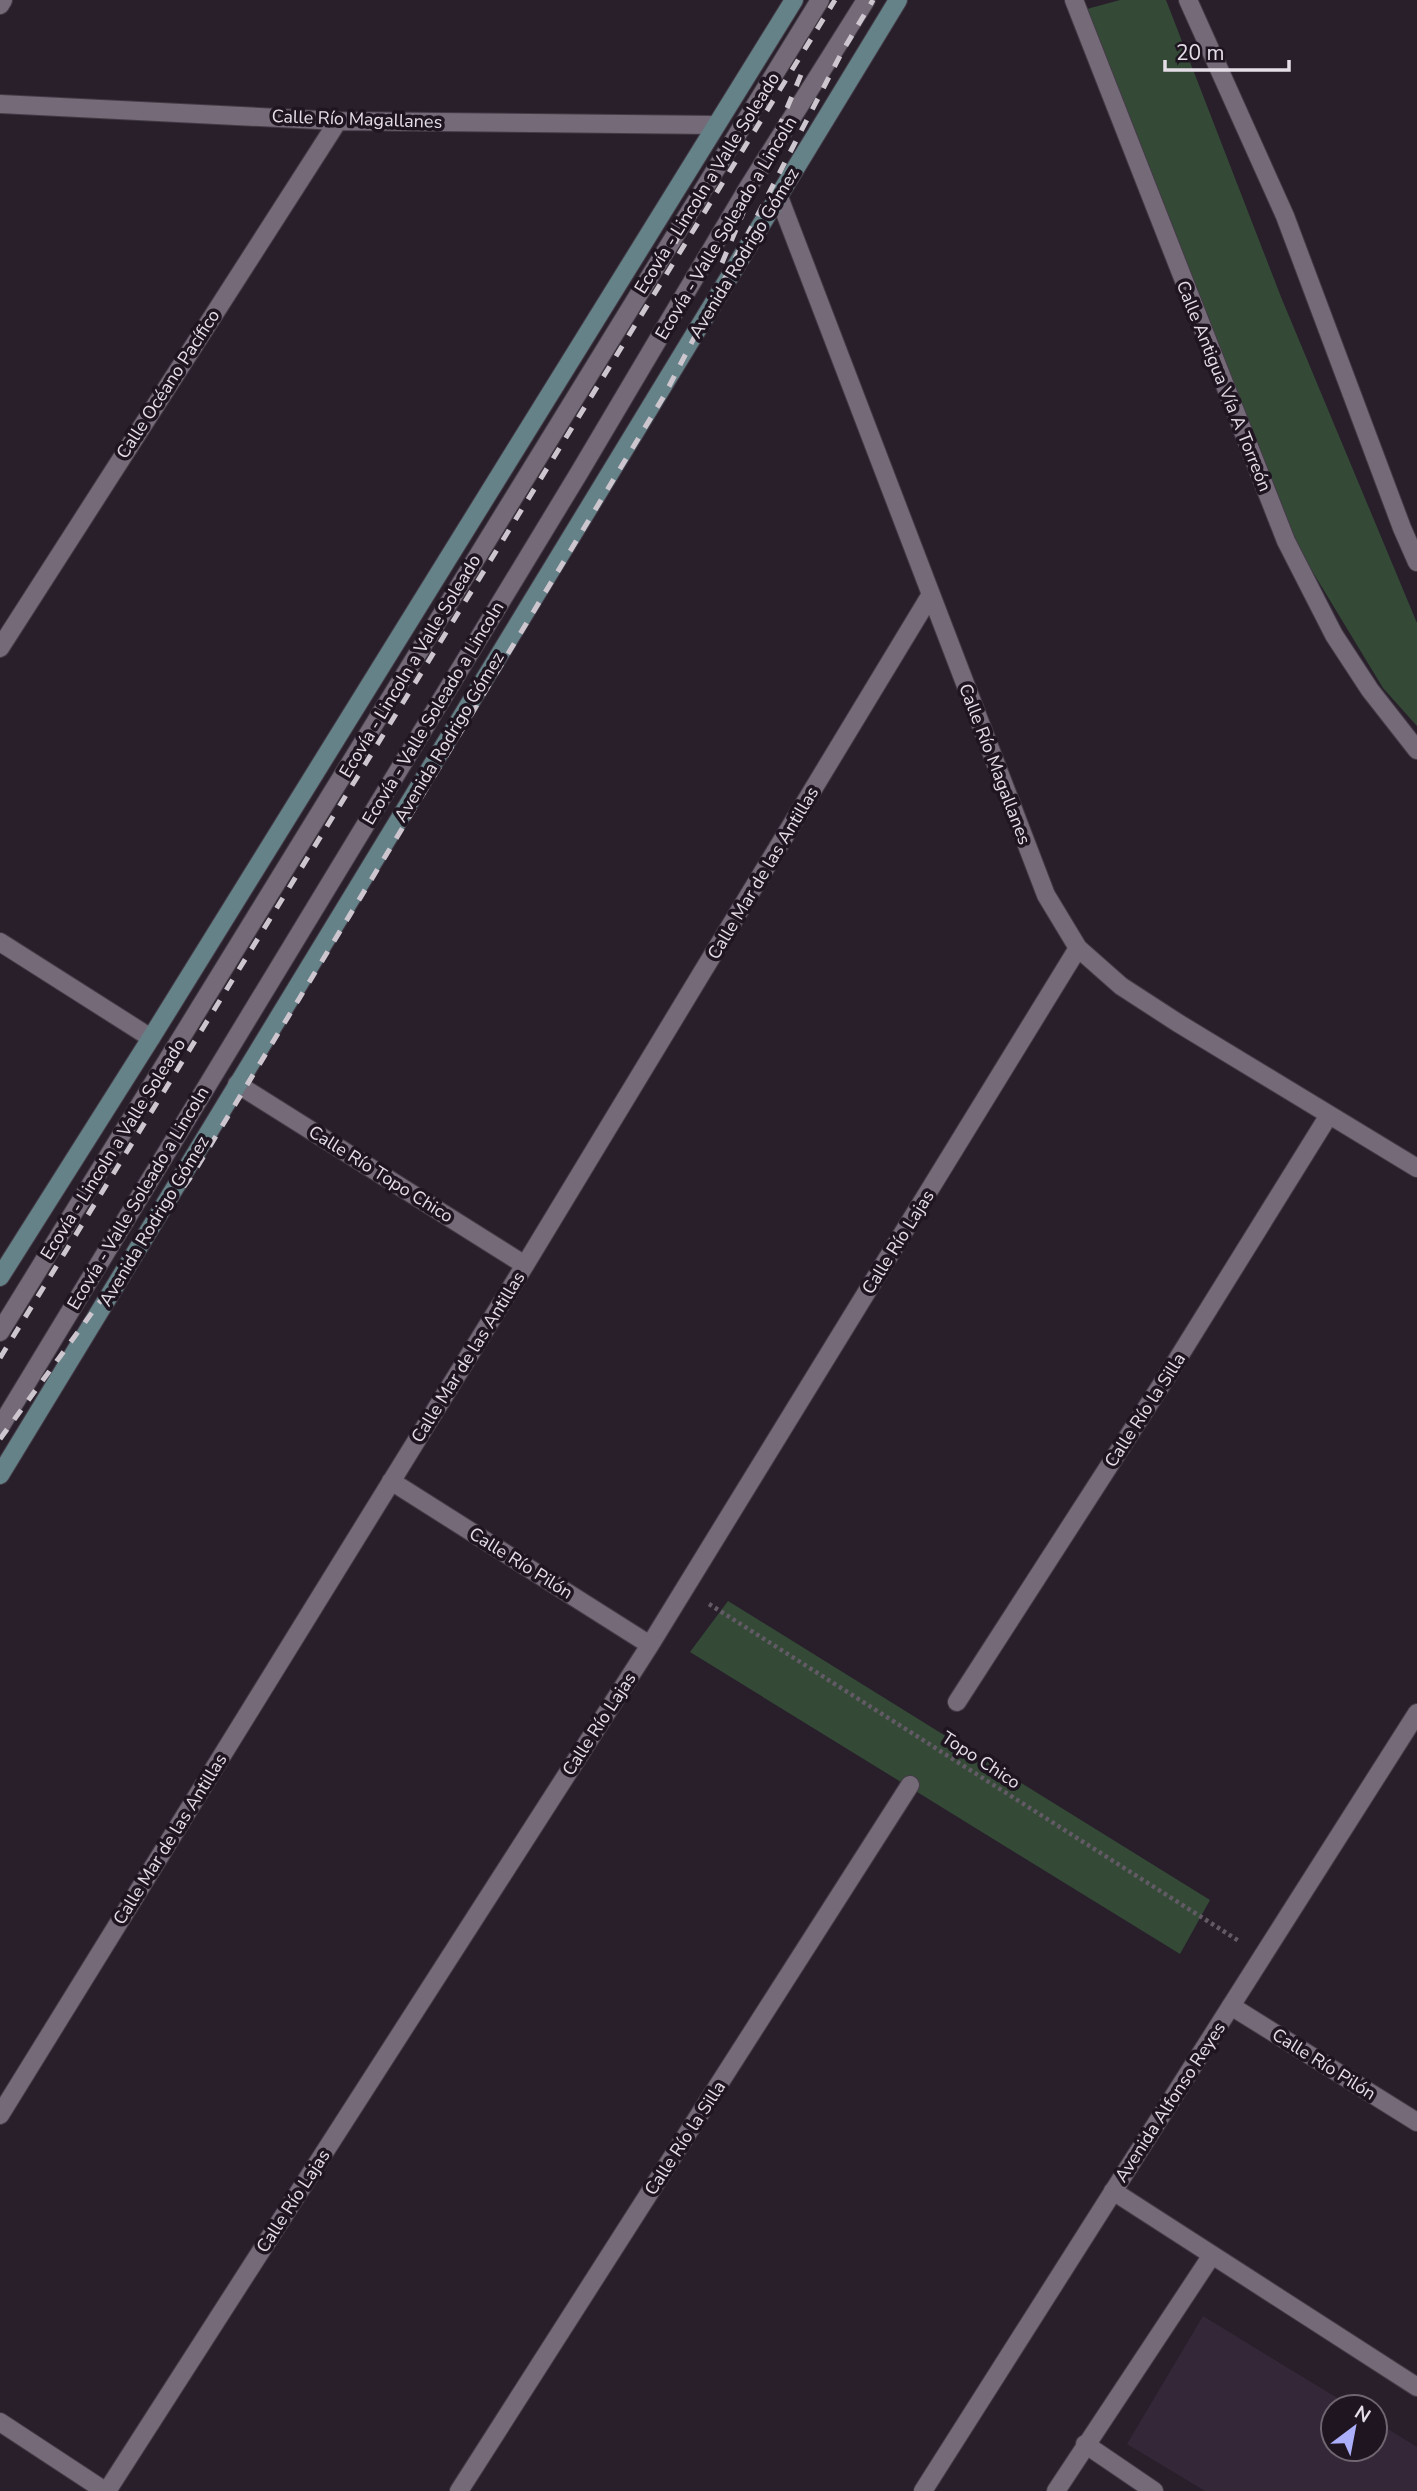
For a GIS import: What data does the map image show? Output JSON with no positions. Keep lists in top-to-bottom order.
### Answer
{
  "streets": {
    "main road": ["Avenida Rodrigo Gómez"],
    "street": [
      "Calle Río Magallanes",
      "Ecovía - Lincoln a Valle Soleado",
      "Ecovía - Valle Soleado a Lincoln",
      "Calle Océano Pacífico",
      "Calle Antigua Vía A Torreón",
      "Calle Mar de las Antillas",
      "Calle Río Topo Chico",
      "Calle Río Lajas",
      "Calle Río la Silla",
      "Calle Río Pilón",
      "Avenida Alfonso Reyes"
    ],
    "path": ["Topo Chico"]
  },
  "crossings": [
    ["Calle Río Magallanes", "Avenida Rodrigo Gómez"],
    ["Calle Río Magallanes", "Calle Océano Pacífico"],
    ["Calle Río Magallanes", "Calle Mar de las Antillas"],
    ["Calle Río Magallanes", "Calle Río Lajas"],
    ["Calle Río Magallanes", "Calle Río la Silla"],
    ["Avenida Rodrigo Gómez", "Calle Río Topo Chico"],
    ["Calle Mar de las Antillas", "Calle Río Topo Chico"],
    ["Calle Mar de las Antillas", "Calle Río Pilón"],
    ["Calle Río Lajas", "Calle Río Pilón"],
    ["Calle Río Lajas", "Topo Chico"],
    ["Calle Río Pilón", "Avenida Alfonso Reyes"],
    ["Topo Chico", "Avenida Alfonso Reyes"]
  ],
  "scale_bar": "20 m",
  "north": "top right"
}
